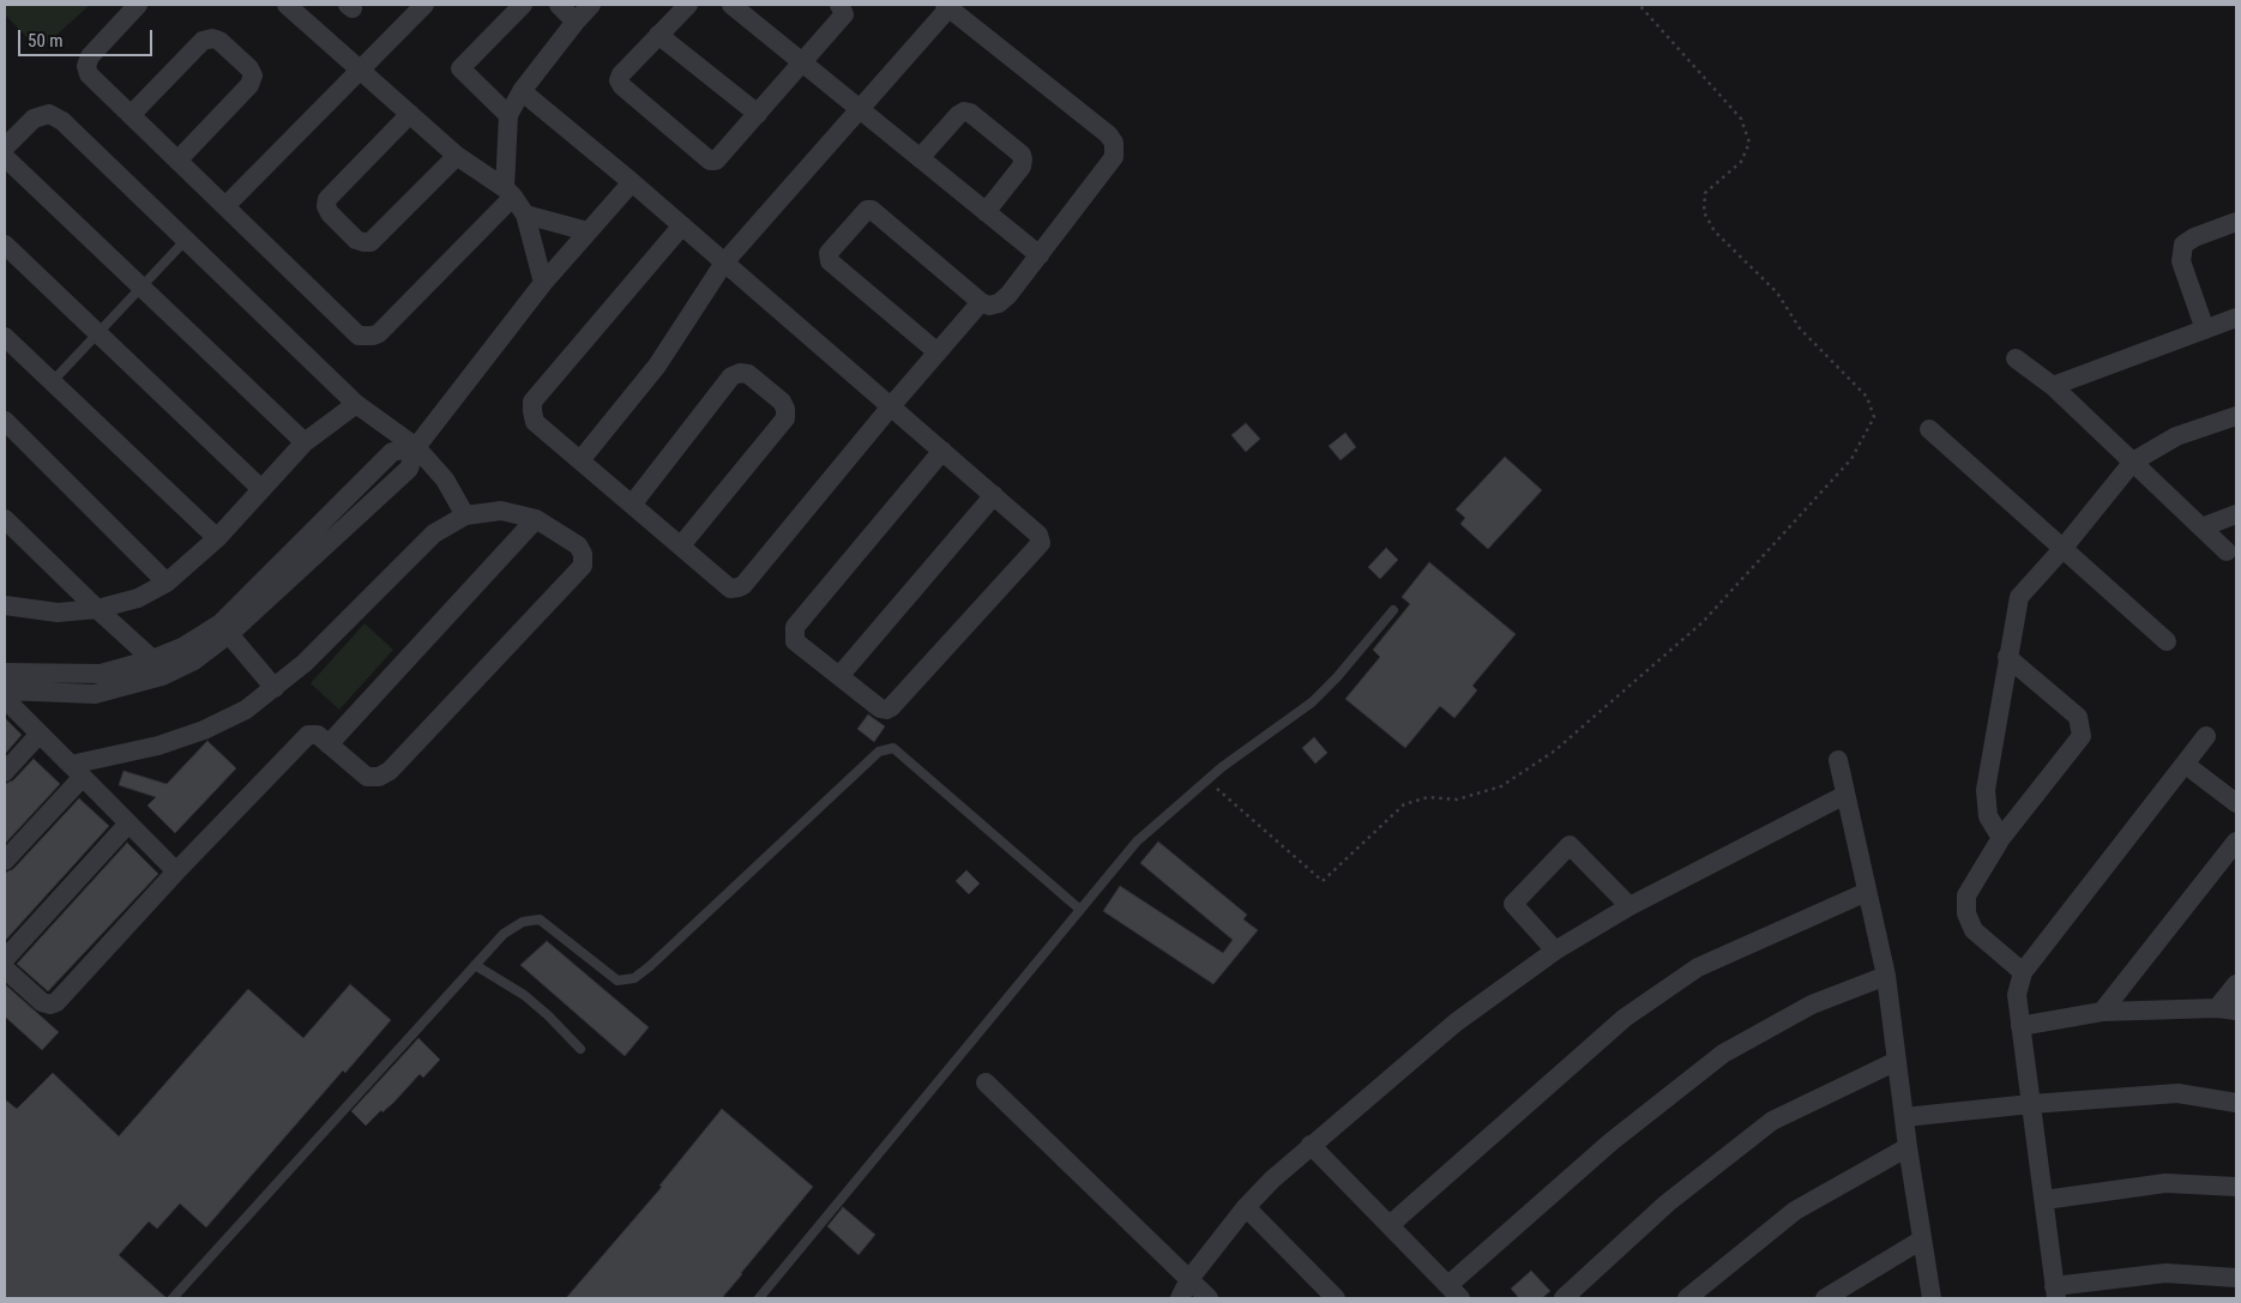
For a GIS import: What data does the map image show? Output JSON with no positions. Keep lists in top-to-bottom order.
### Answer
{
  "scale_bar": "50 m"
}
